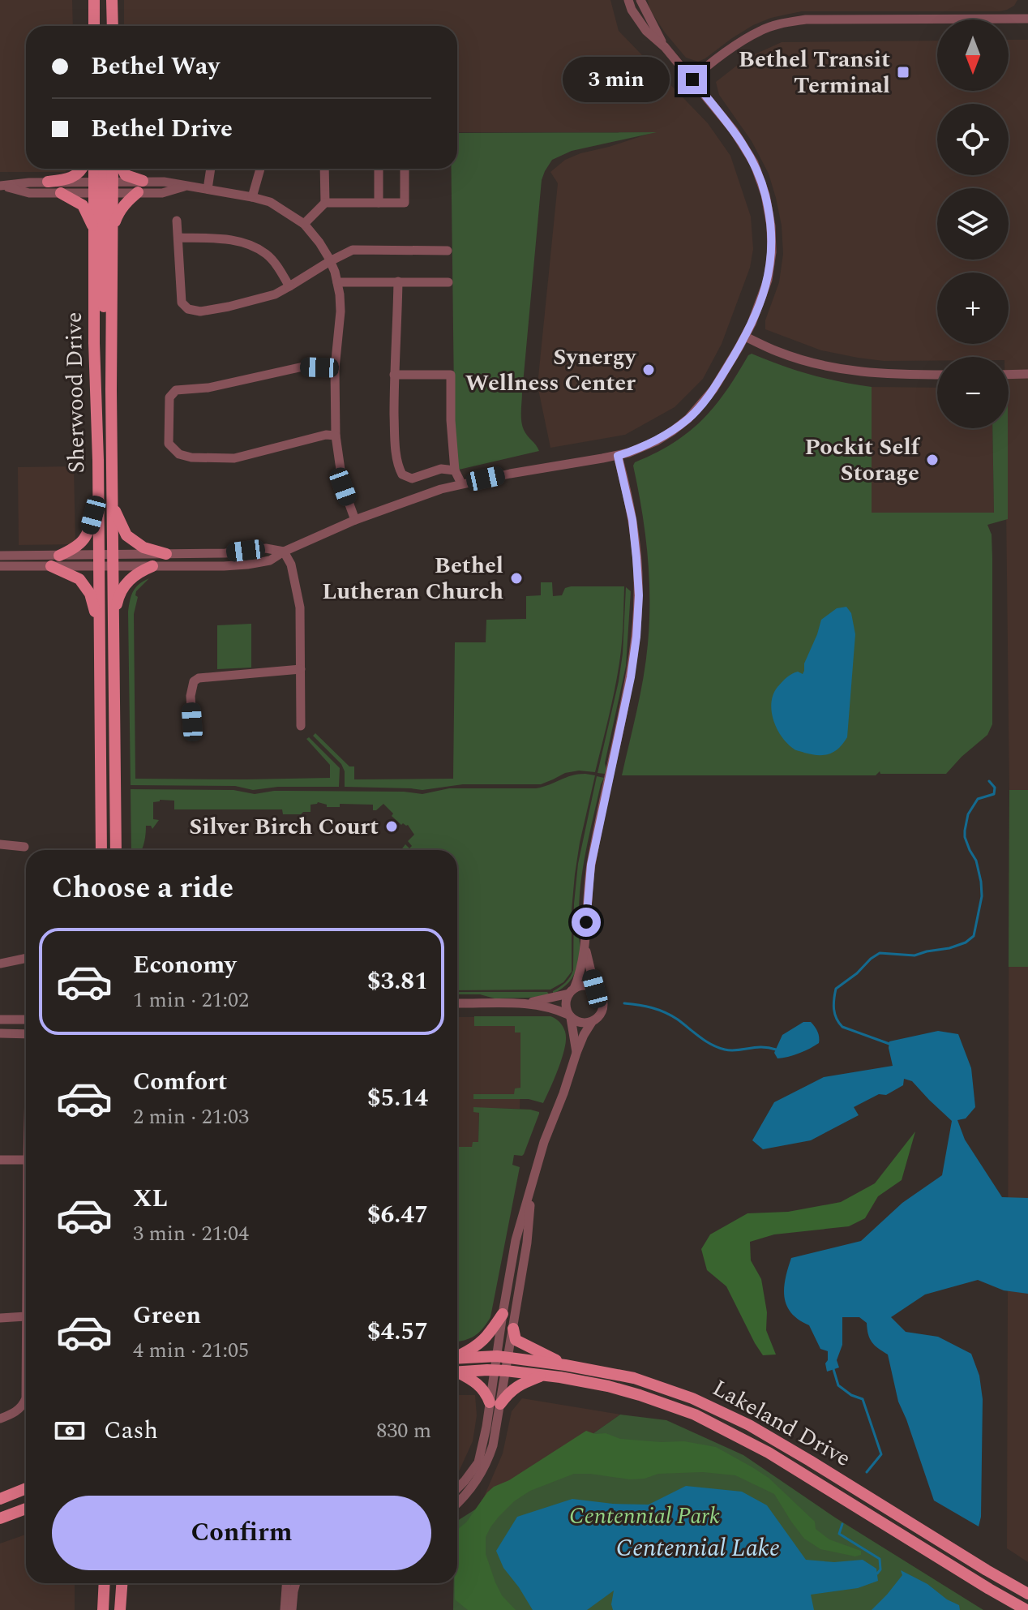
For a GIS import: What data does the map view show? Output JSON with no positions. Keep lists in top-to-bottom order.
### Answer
{
  "streets": {
    "main road": ["Sherwood Drive", "Lakeland Drive"]
  },
  "water": ["Centennial Lake"],
  "parks": ["Centennial Park"],
  "places": {
    "transit": ["Bethel Transit Terminal"],
    "other": [
      "Synergy Wellness Center",
      "Pockit Self Storage",
      "Bethel Lutheran Church",
      "Silver Birch Court"
    ]
  },
  "north": "bottom",
  "page": {
    "map_buttons": ["+", "−"],
    "banner": ["Bethel Way", "Bethel Drive"],
    "bubble": "3 min",
    "heading": "Choose a ride",
    "list": [
      {
        "name": "Economy",
        "note": "1 min · 21:02",
        "value": "$3.81"
      },
      {
        "name": "Comfort",
        "note": "2 min · 21:03",
        "value": "$5.14"
      },
      {
        "name": "XL",
        "note": "3 min · 21:04",
        "value": "$6.47"
      },
      {
        "name": "Green",
        "note": "4 min · 21:05",
        "value": "$4.57"
      }
    ],
    "pay": ["Cash", "830 m"],
    "buttons": "Confirm"
  }
}
